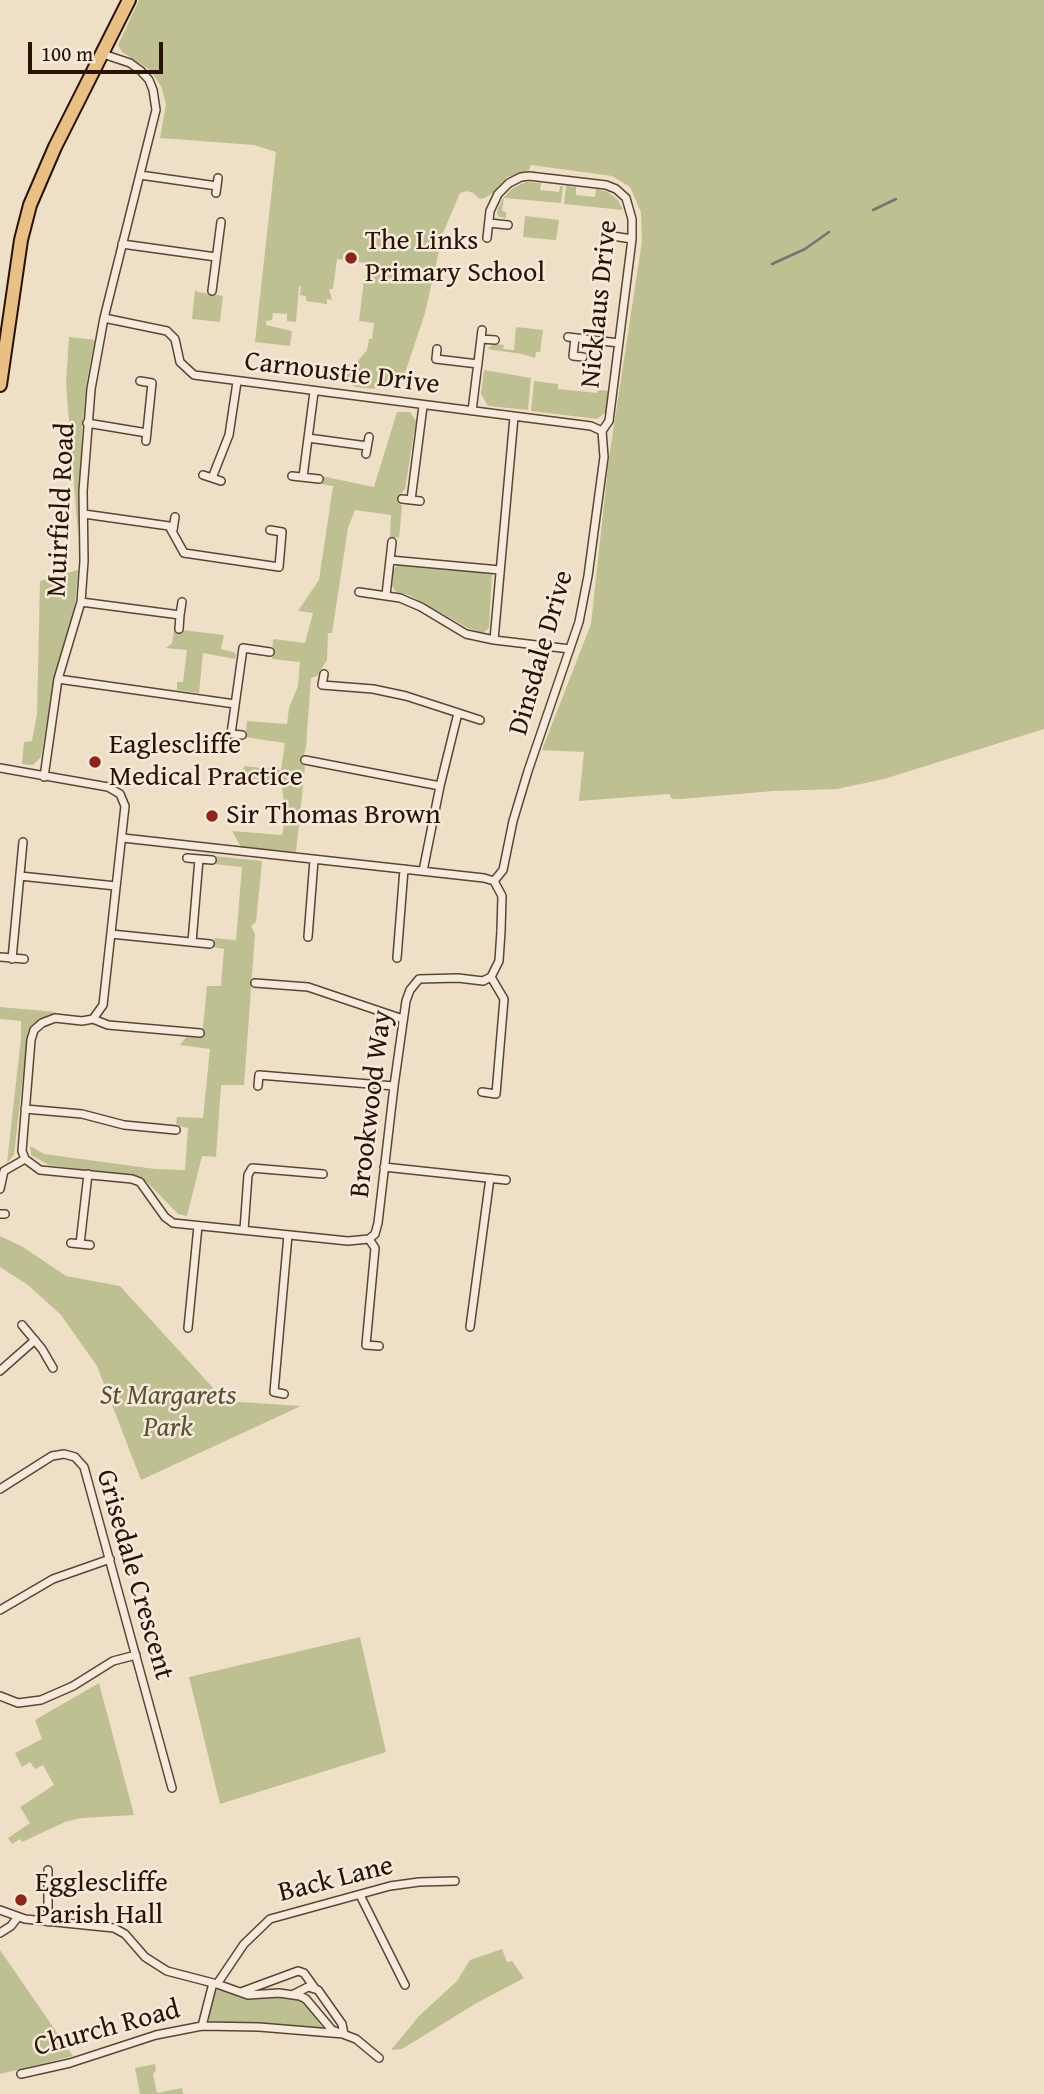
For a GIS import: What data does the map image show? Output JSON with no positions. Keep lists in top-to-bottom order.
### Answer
{
  "streets": {
    "street": [
      "Nicklaus Drive",
      "Carnoustie Drive",
      "Muirfield Road",
      "Dinsdale Drive",
      "Brookwood Way",
      "Grisedale Crescent",
      "Back Lane",
      "Church Road"
    ]
  },
  "crossings": [
    ["Nicklaus Drive", "Carnoustie Drive"],
    ["Nicklaus Drive", "Dinsdale Drive"],
    ["Carnoustie Drive", "Muirfield Road"],
    ["Carnoustie Drive", "Dinsdale Drive"],
    ["Back Lane", "Church Road"]
  ],
  "parks": ["St Margarets Park"],
  "places": [
    "The Links Primary School",
    "Eaglescliffe Medical Practice",
    "Sir Thomas Brown",
    "Egglescliffe Parish Hall"
  ],
  "scale_bar": "100 m"
}
